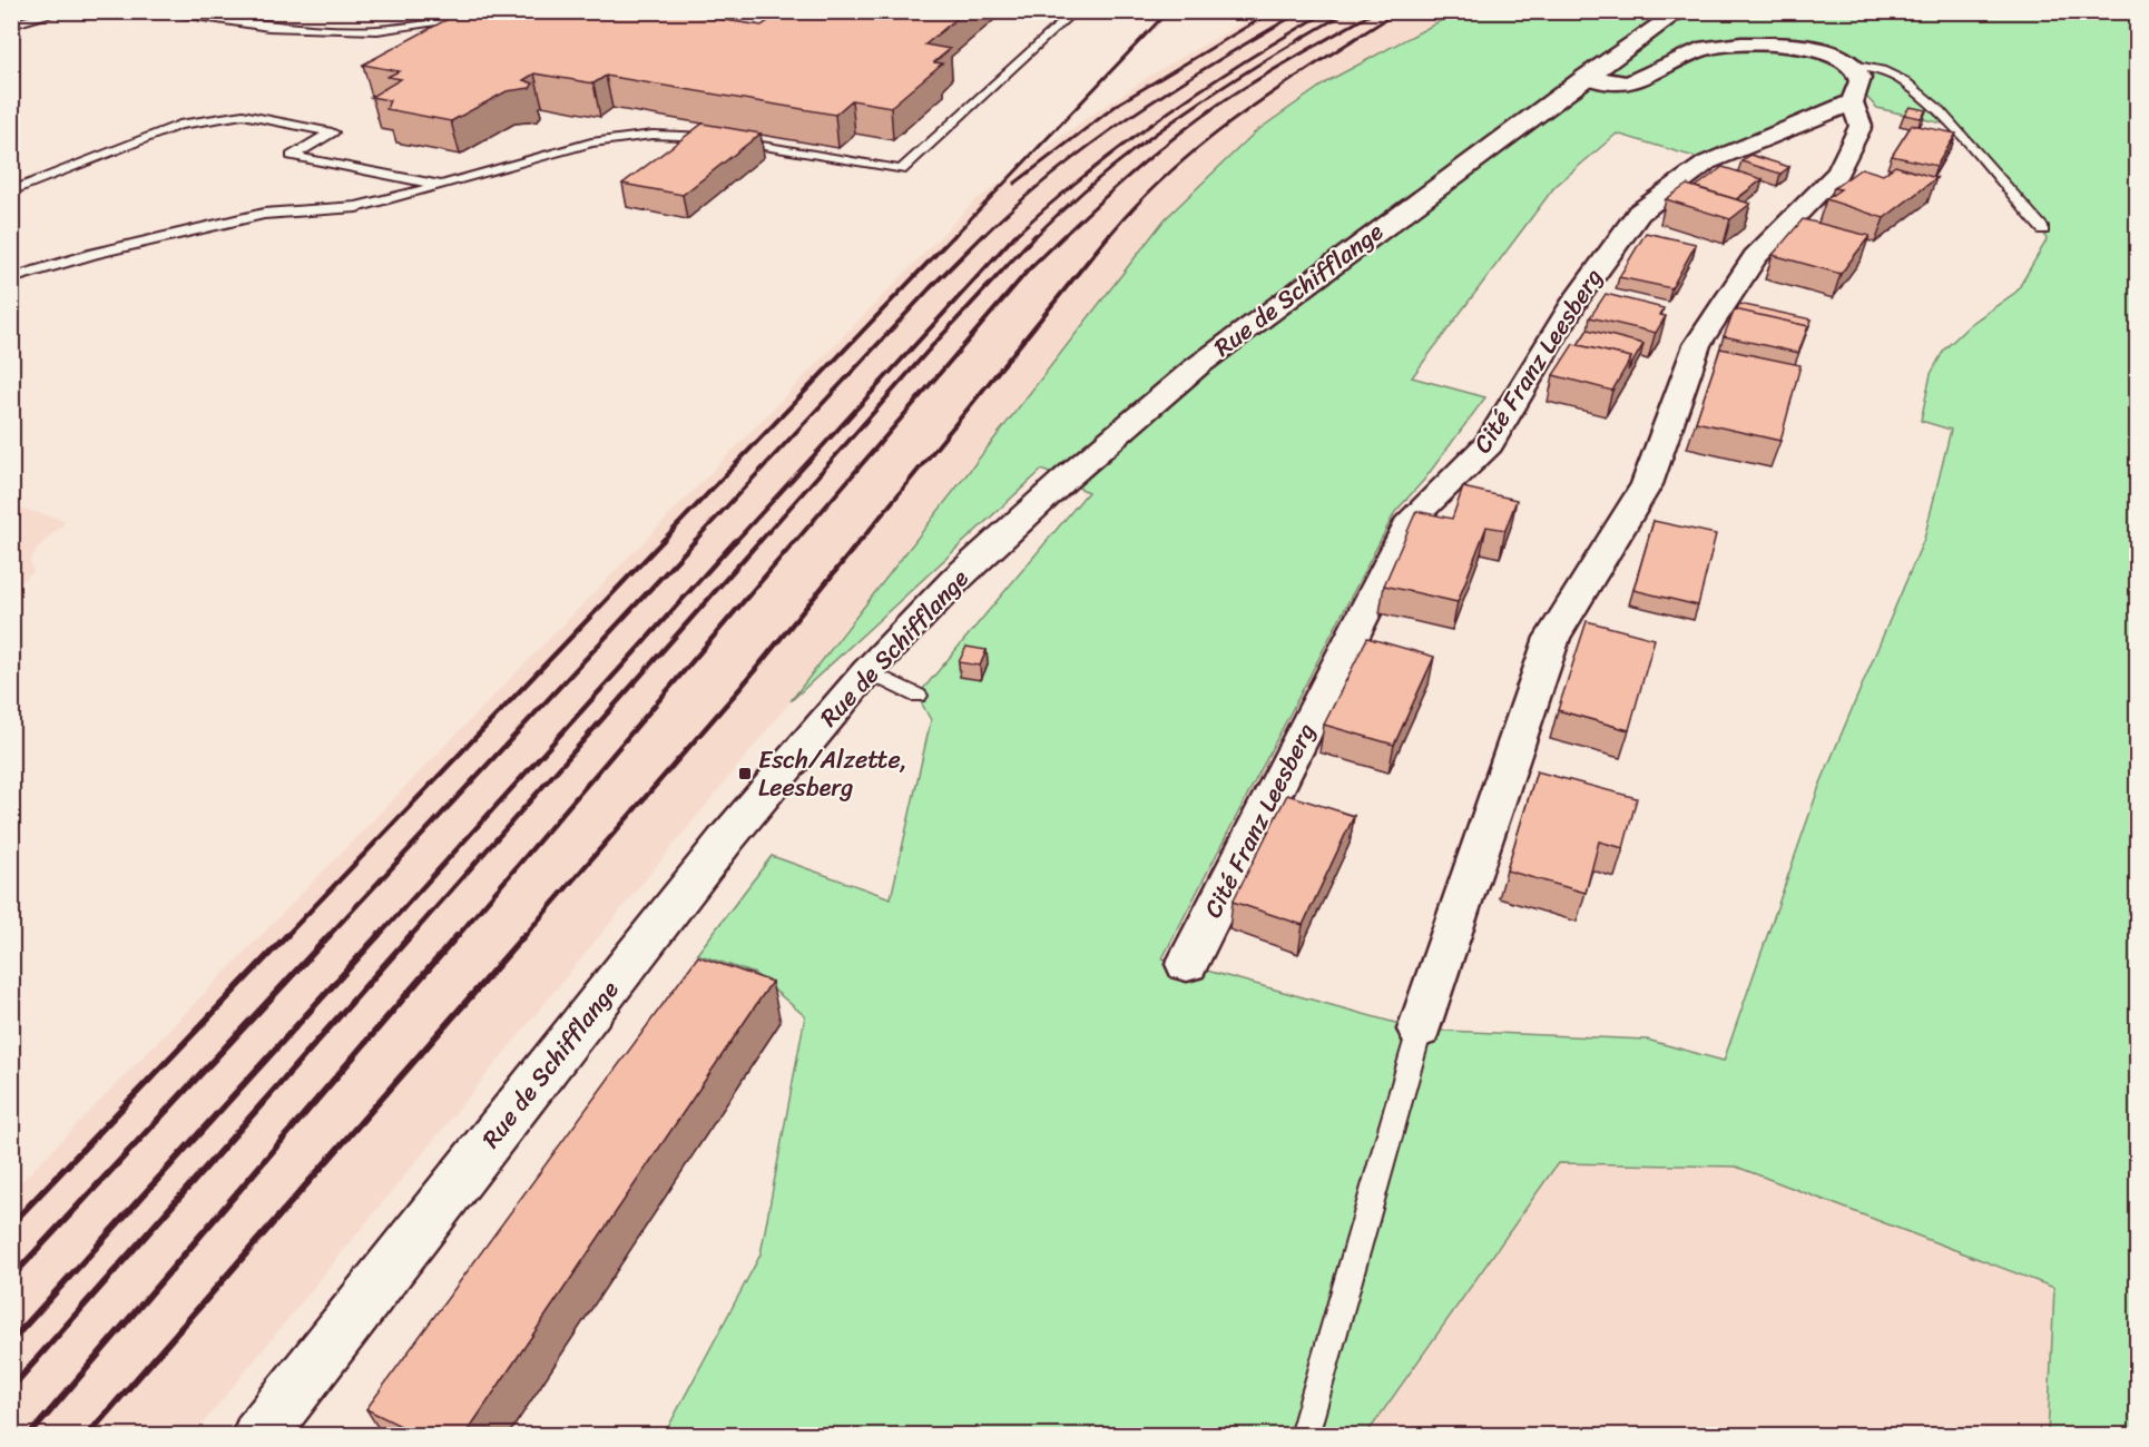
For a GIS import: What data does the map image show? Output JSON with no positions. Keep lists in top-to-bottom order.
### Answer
{
  "streets": {
    "street": ["Rue de Schifflange", "Cité Franz Leesberg"]
  },
  "places": {
    "transit": ["Esch/Alzette, Leesberg"]
  }
}
